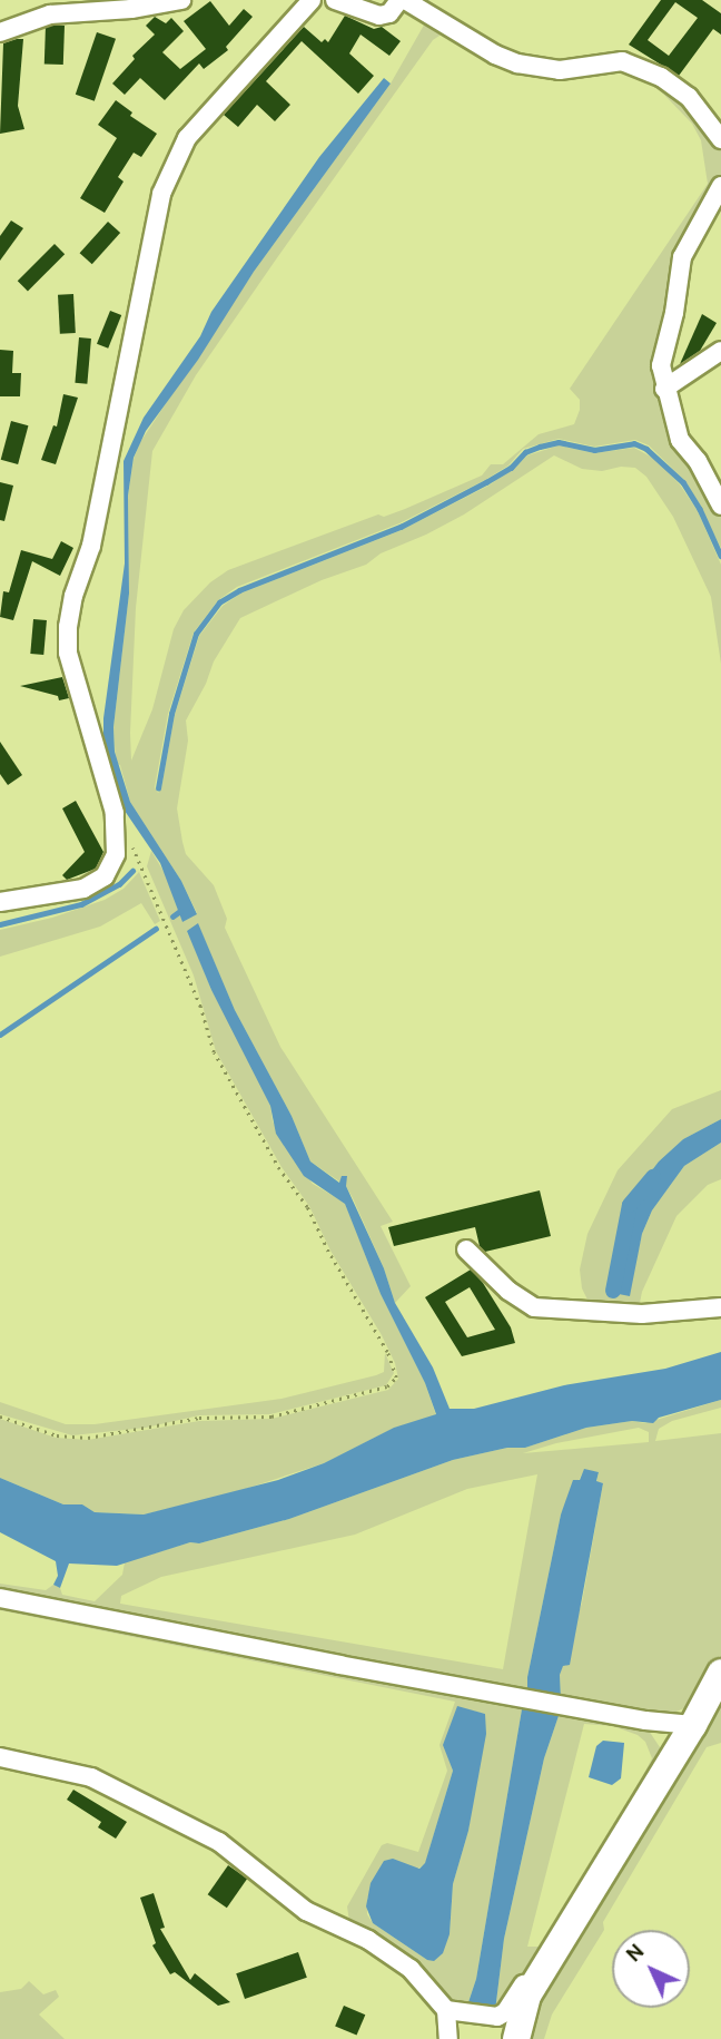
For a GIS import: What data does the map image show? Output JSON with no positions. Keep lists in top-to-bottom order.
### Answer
{
  "north": "top left"
}
